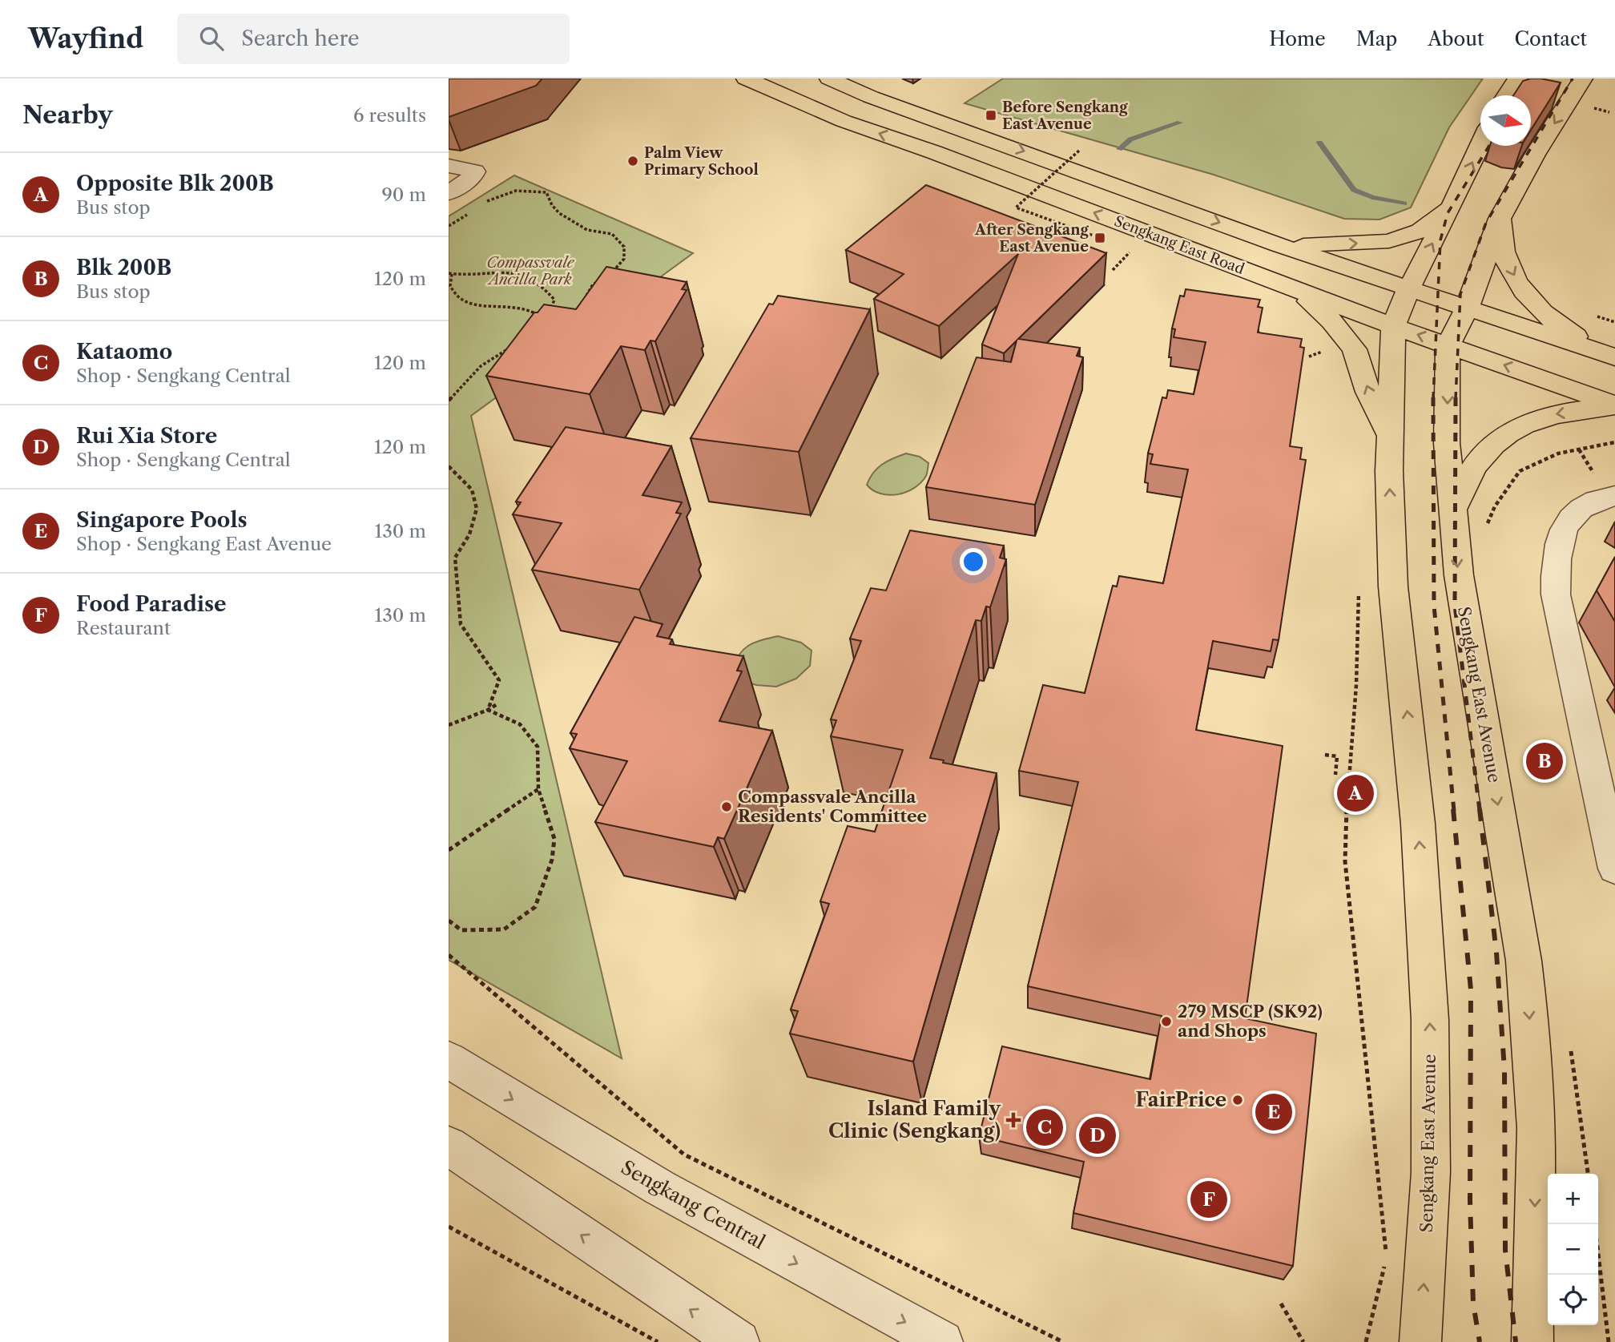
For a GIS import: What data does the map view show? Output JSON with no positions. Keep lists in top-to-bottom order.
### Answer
{
  "streets": {
    "main road": ["Sengkang East Road", "Sengkang East Avenue"],
    "street": ["Sengkang Central"]
  },
  "crossings": [
    ["Sengkang East Road", "Sengkang East Avenue"]
  ],
  "parks": ["Compassvale Ancilla Park"],
  "places": {
    "transit": ["Before Sengkang East Avenue", "After Sengkang East Avenue"],
    "other": [
      "Palm View Primary School",
      "Compassvale Ancilla Residents' Committee",
      "279 MSCP (SK92) and Shops",
      "FairPrice"
    ],
    "health": ["Island Family Clinic (Sengkang)"]
  },
  "north": "right",
  "page": {
    "header": "Wayfind",
    "search": "Search here",
    "nav": [
      "Home",
      "Map",
      "About",
      "Contact"
    ],
    "heading": ["Nearby", "6 results"],
    "list": [
      {
        "mark": "A",
        "name": "Opposite Blk 200B",
        "note": "Bus stop",
        "value": "90 m"
      },
      {
        "mark": "B",
        "name": "Blk 200B",
        "note": "Bus stop",
        "value": "120 m"
      },
      {
        "mark": "C",
        "name": "Kataomo",
        "note": "Shop · Sengkang Central",
        "value": "120 m"
      },
      {
        "mark": "D",
        "name": "Rui Xia Store",
        "note": "Shop · Sengkang Central",
        "value": "120 m"
      },
      {
        "mark": "E",
        "name": "Singapore Pools",
        "note": "Shop · Sengkang East Avenue",
        "value": "130 m"
      },
      {
        "mark": "F",
        "name": "Food Paradise",
        "note": "Restaurant",
        "value": "130 m"
      }
    ],
    "pins": [
      "B",
      "A",
      "E",
      "C",
      "D",
      "F"
    ],
    "map_buttons": ["+", "−"]
  }
}
